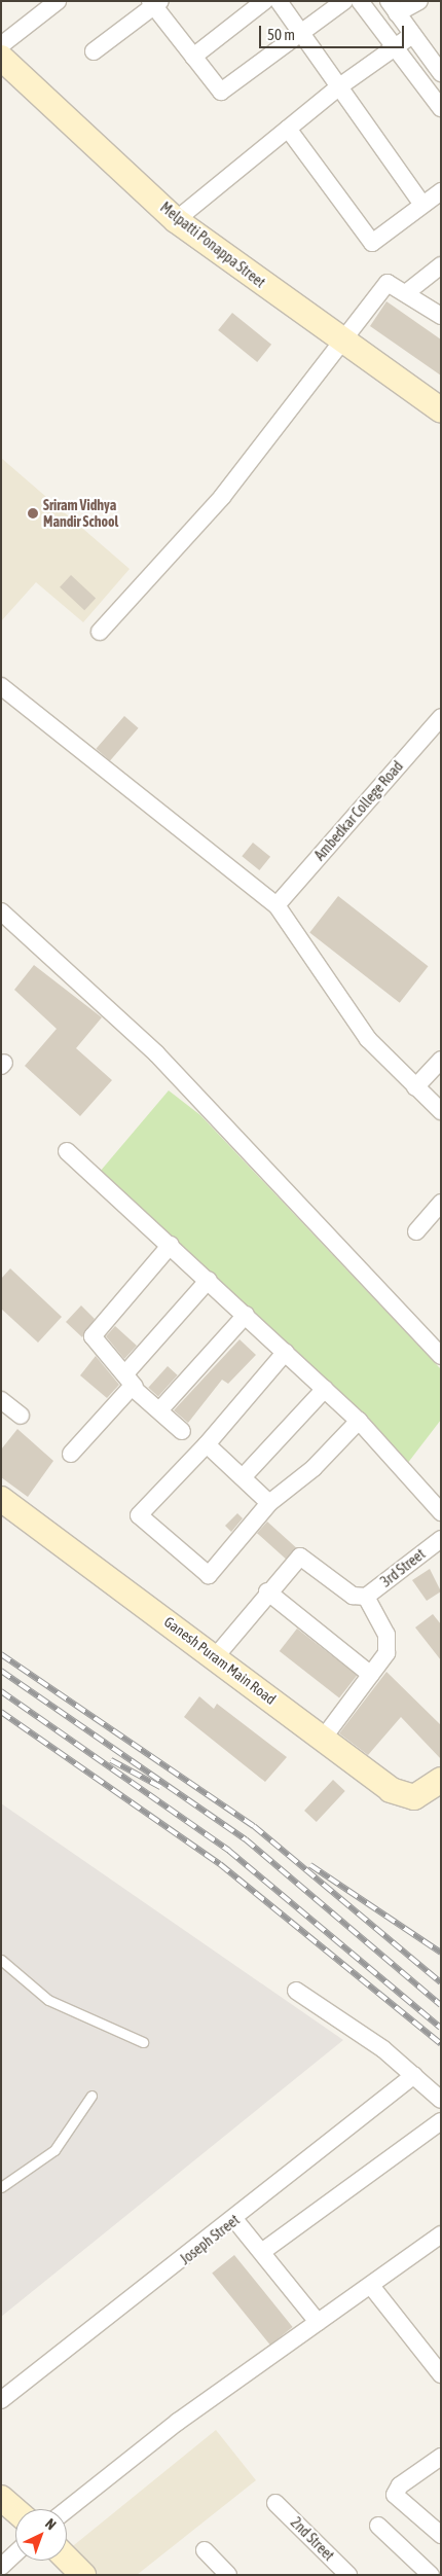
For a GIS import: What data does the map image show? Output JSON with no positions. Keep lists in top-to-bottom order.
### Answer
{
  "streets": {
    "street": [
      "Melpatti Ponappa Street",
      "Ambedkar College Road",
      "3rd Street",
      "Ganesh Puram Main Road",
      "Joseph Street",
      "2nd Street"
    ]
  },
  "places": ["Sriram Vidhya Mandir School"],
  "scale_bar": "50 m",
  "north": "top right"
}
